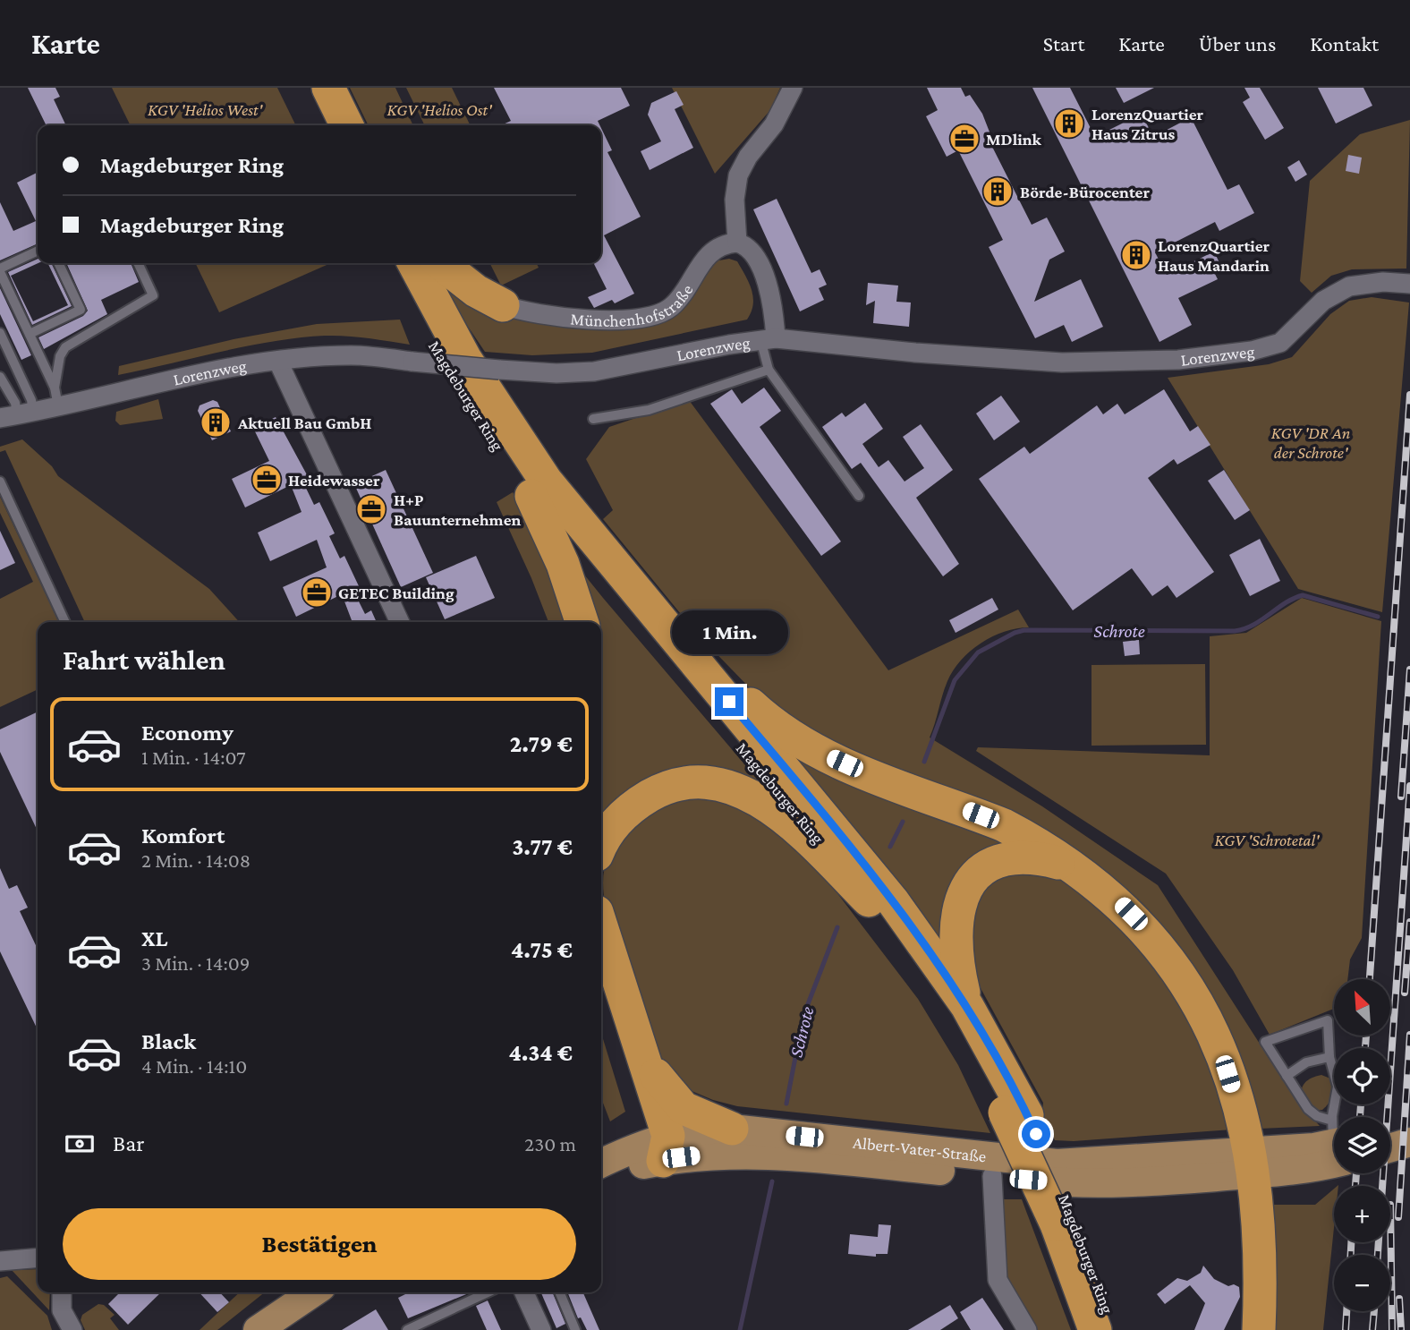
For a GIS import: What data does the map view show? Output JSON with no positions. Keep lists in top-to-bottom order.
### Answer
{
  "streets": {
    "highway": ["Magdeburger Ring"],
    "main road": ["Albert-Vater-Straße"],
    "street": ["Münchenhofstraße", "Lorenzweg"]
  },
  "water": ["Schrote"],
  "parks": [
    "KGV 'Helios West'",
    "KGV 'Helios Ost'",
    "KGV 'DR An der Schrote'",
    "KGV 'Schrotetal'"
  ],
  "places": {
    "building": [
      "LorenzQuartier Haus Zitrus",
      "Börde-Bürocenter",
      "LorenzQuartier Haus Mandarin",
      "Aktuell Bau GmbH"
    ],
    "office": [
      "MDlink",
      "Heidewasser",
      "H+P Bauunternehmen",
      "GETEC Building"
    ]
  },
  "north": "top left",
  "page": {
    "header": "Karte",
    "nav": [
      "Start",
      "Karte",
      "Über uns",
      "Kontakt"
    ],
    "banner": ["Magdeburger Ring", "Magdeburger Ring"],
    "bubble": "1 Min.",
    "heading": "Fahrt wählen",
    "list": [
      {
        "name": "Economy",
        "note": "1 Min. · 14:07",
        "value": "2.79 €"
      },
      {
        "name": "Komfort",
        "note": "2 Min. · 14:08",
        "value": "3.77 €"
      },
      {
        "name": "XL",
        "note": "3 Min. · 14:09",
        "value": "4.75 €"
      },
      {
        "name": "Black",
        "note": "4 Min. · 14:10",
        "value": "4.34 €"
      }
    ],
    "map_buttons": ["+", "−"],
    "pay": ["Bar", "230 m"],
    "buttons": "Bestätigen"
  }
}
